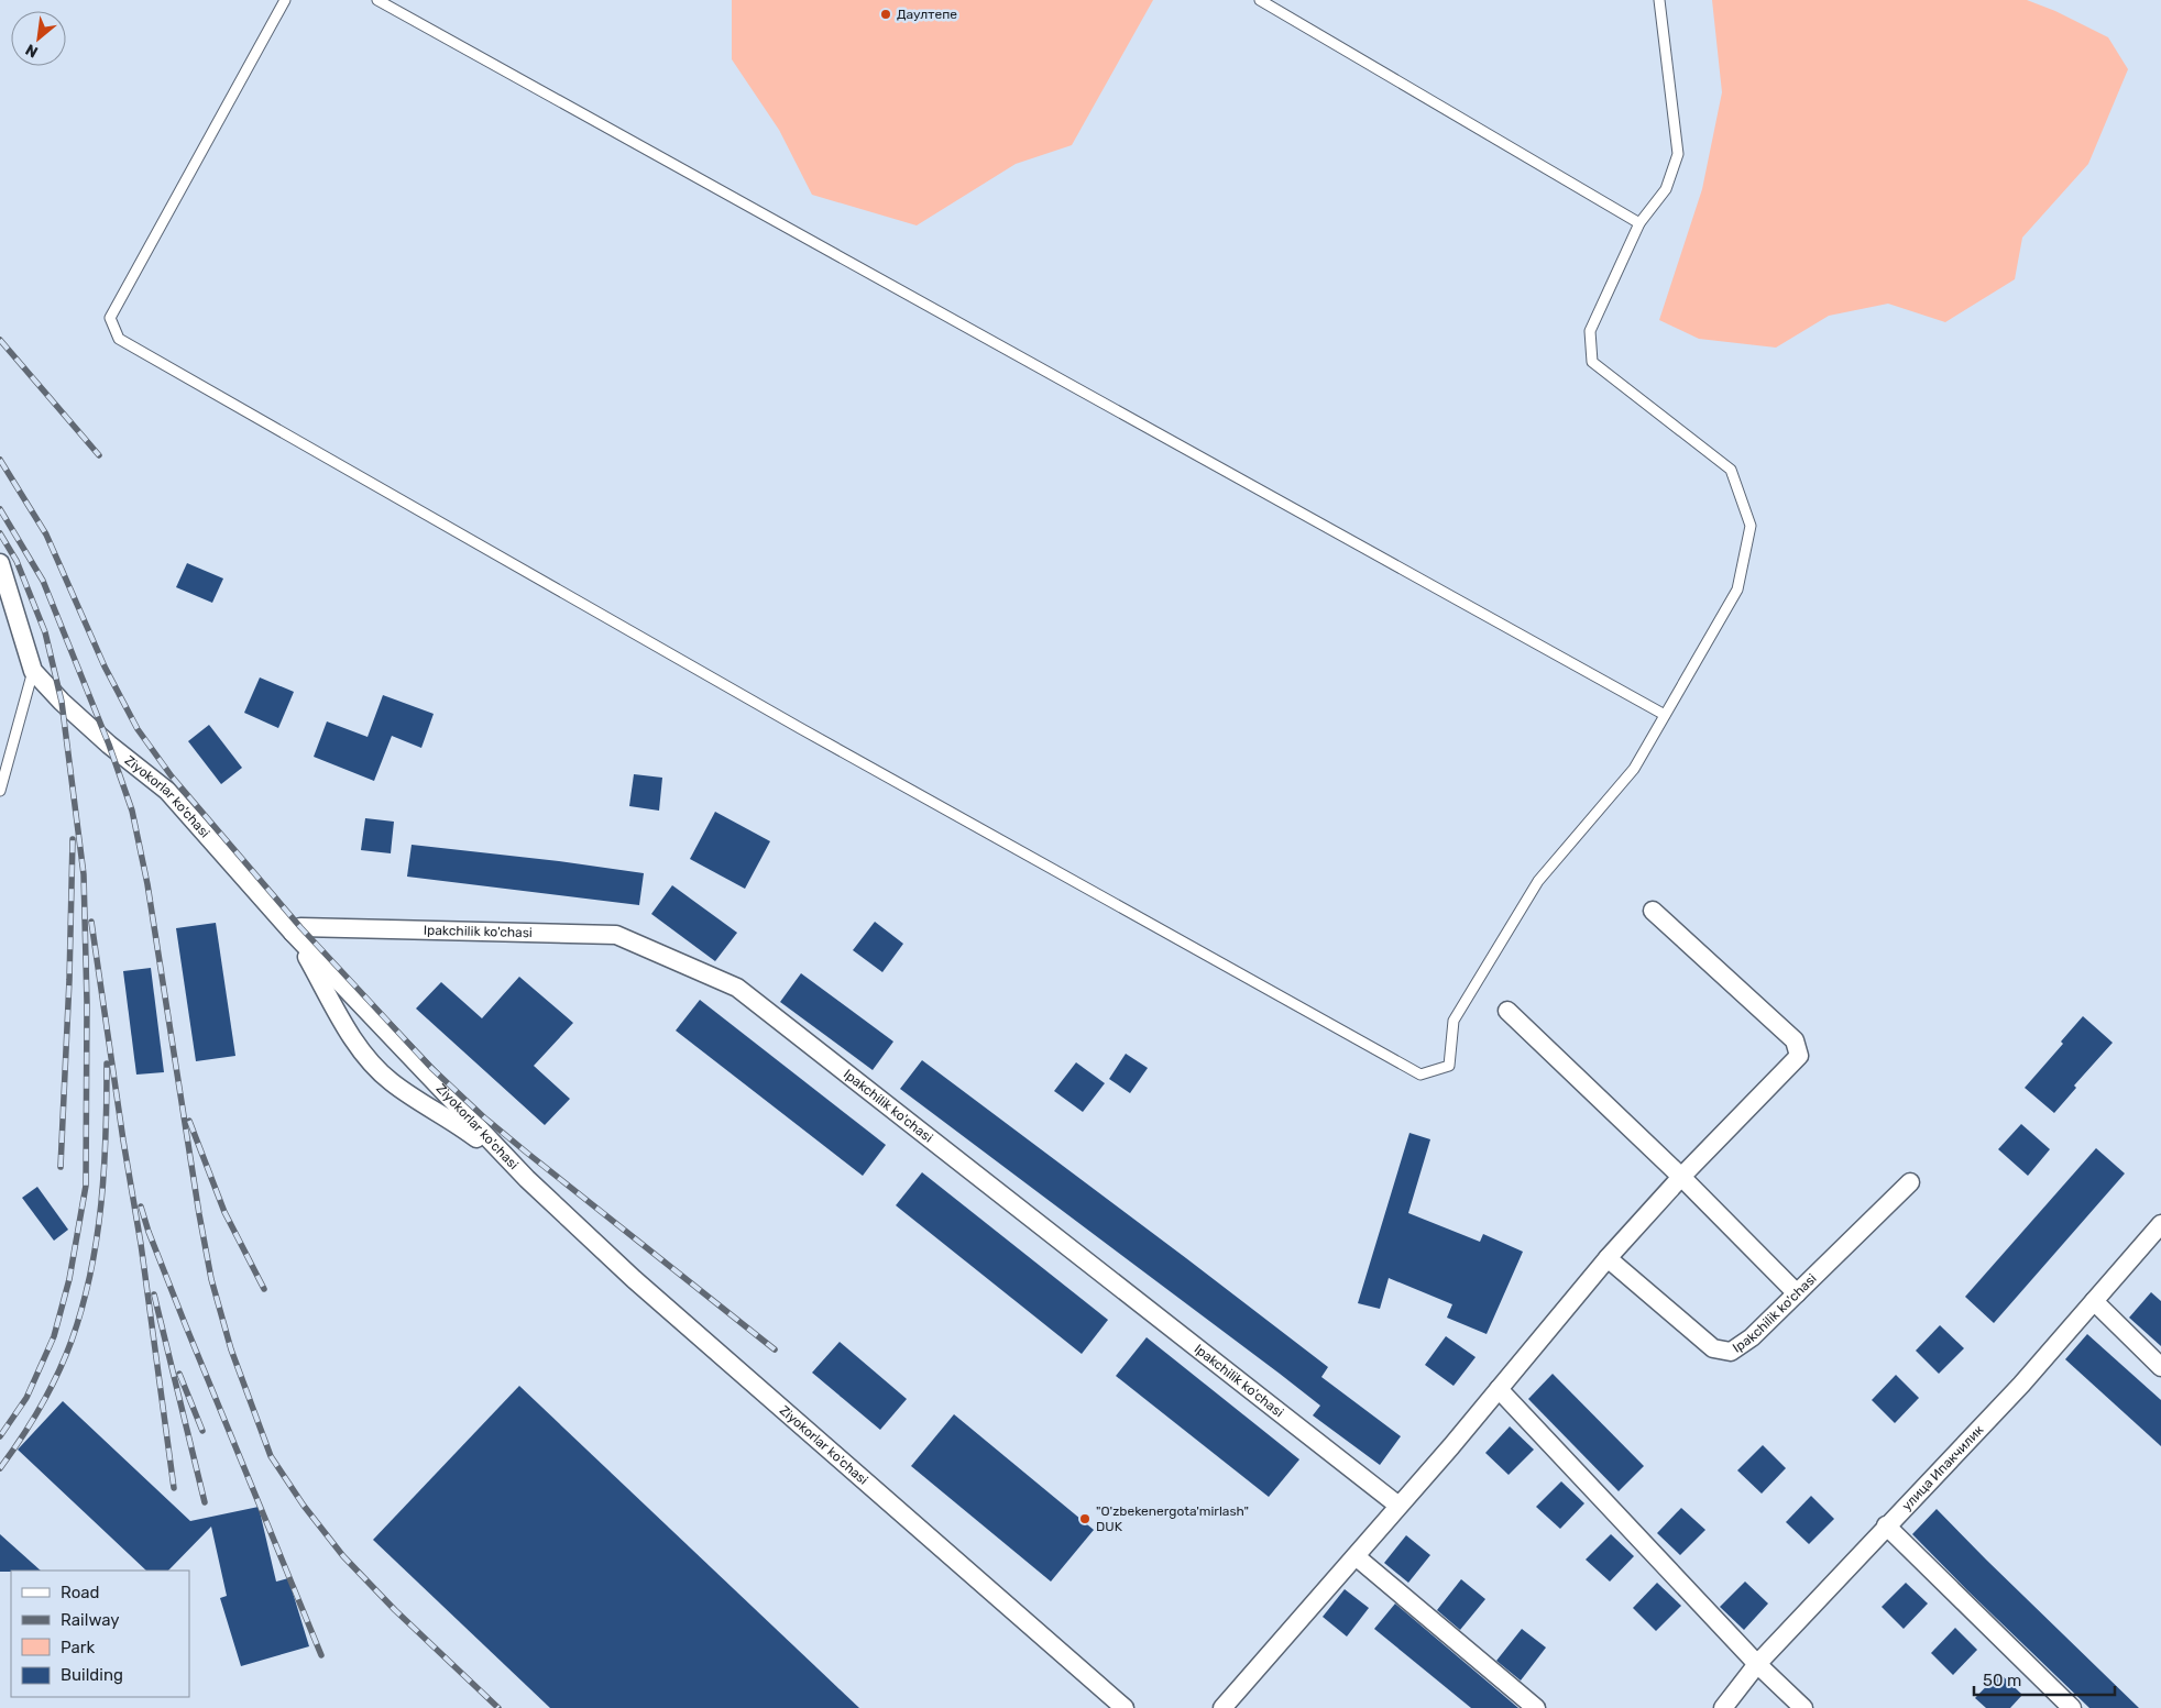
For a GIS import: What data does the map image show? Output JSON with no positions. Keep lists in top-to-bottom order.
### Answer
{
  "streets": {
    "street": ["Ziyokorlar ko'chasi", "Ipakchilik ko'chasi", "улица Ипакчилик"]
  },
  "crossings": [
    ["Ziyokorlar ko'chasi", "Ipakchilik ko'chasi"]
  ],
  "places": ["Даултепе", "\"O'zbekenergota'mirlash\" DUK"],
  "legend": [
    "Road",
    "Railway",
    "Park",
    "Building"
  ],
  "scale_bar": "50 m",
  "north": "bottom left"
}
